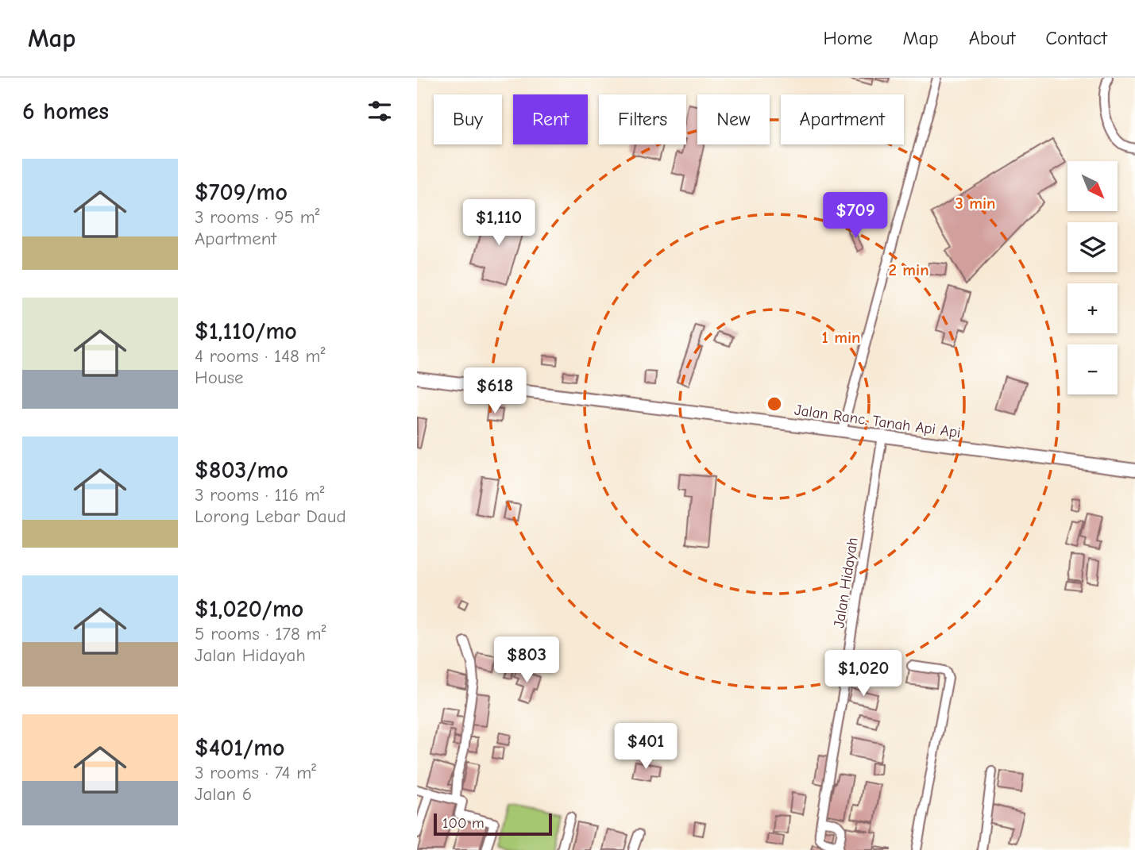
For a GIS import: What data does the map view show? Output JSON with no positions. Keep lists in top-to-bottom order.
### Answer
{
  "streets": {
    "street": ["Jalan Ranc. Tanah Api Api", "Jalan Hidayah"]
  },
  "crossings": [
    ["Jalan Ranc. Tanah Api Api", "Jalan Hidayah"]
  ],
  "scale_bar": "100 m",
  "north": "bottom right",
  "page": {
    "header": "Map",
    "nav": [
      "Home",
      "Map",
      "About",
      "Contact"
    ],
    "heading": "6 homes",
    "chip": [
      "Buy",
      "Rent",
      "Filters",
      "New",
      "Apartment"
    ],
    "list": [
      {
        "name": "$709/mo",
        "note": "3 rooms · 95 m² · Apartment"
      },
      {
        "name": "$1,110/mo",
        "note": "4 rooms · 148 m² · House"
      },
      {
        "name": "$803/mo",
        "note": "3 rooms · 116 m² · Lorong Lebar Daud"
      },
      {
        "name": "$1,020/mo",
        "note": "5 rooms · 178 m² · Jalan Hidayah"
      },
      {
        "name": "$401/mo",
        "note": "3 rooms · 74 m² · Jalan 6"
      }
    ],
    "map_buttons": ["+", "−"],
    "price": [
      "$709",
      "$1,110",
      "$618",
      "$803",
      "$1,020",
      "$401"
    ],
    "scale": "100 m"
  },
  "rings": ["3 min", "2 min", "1 min"]
}
